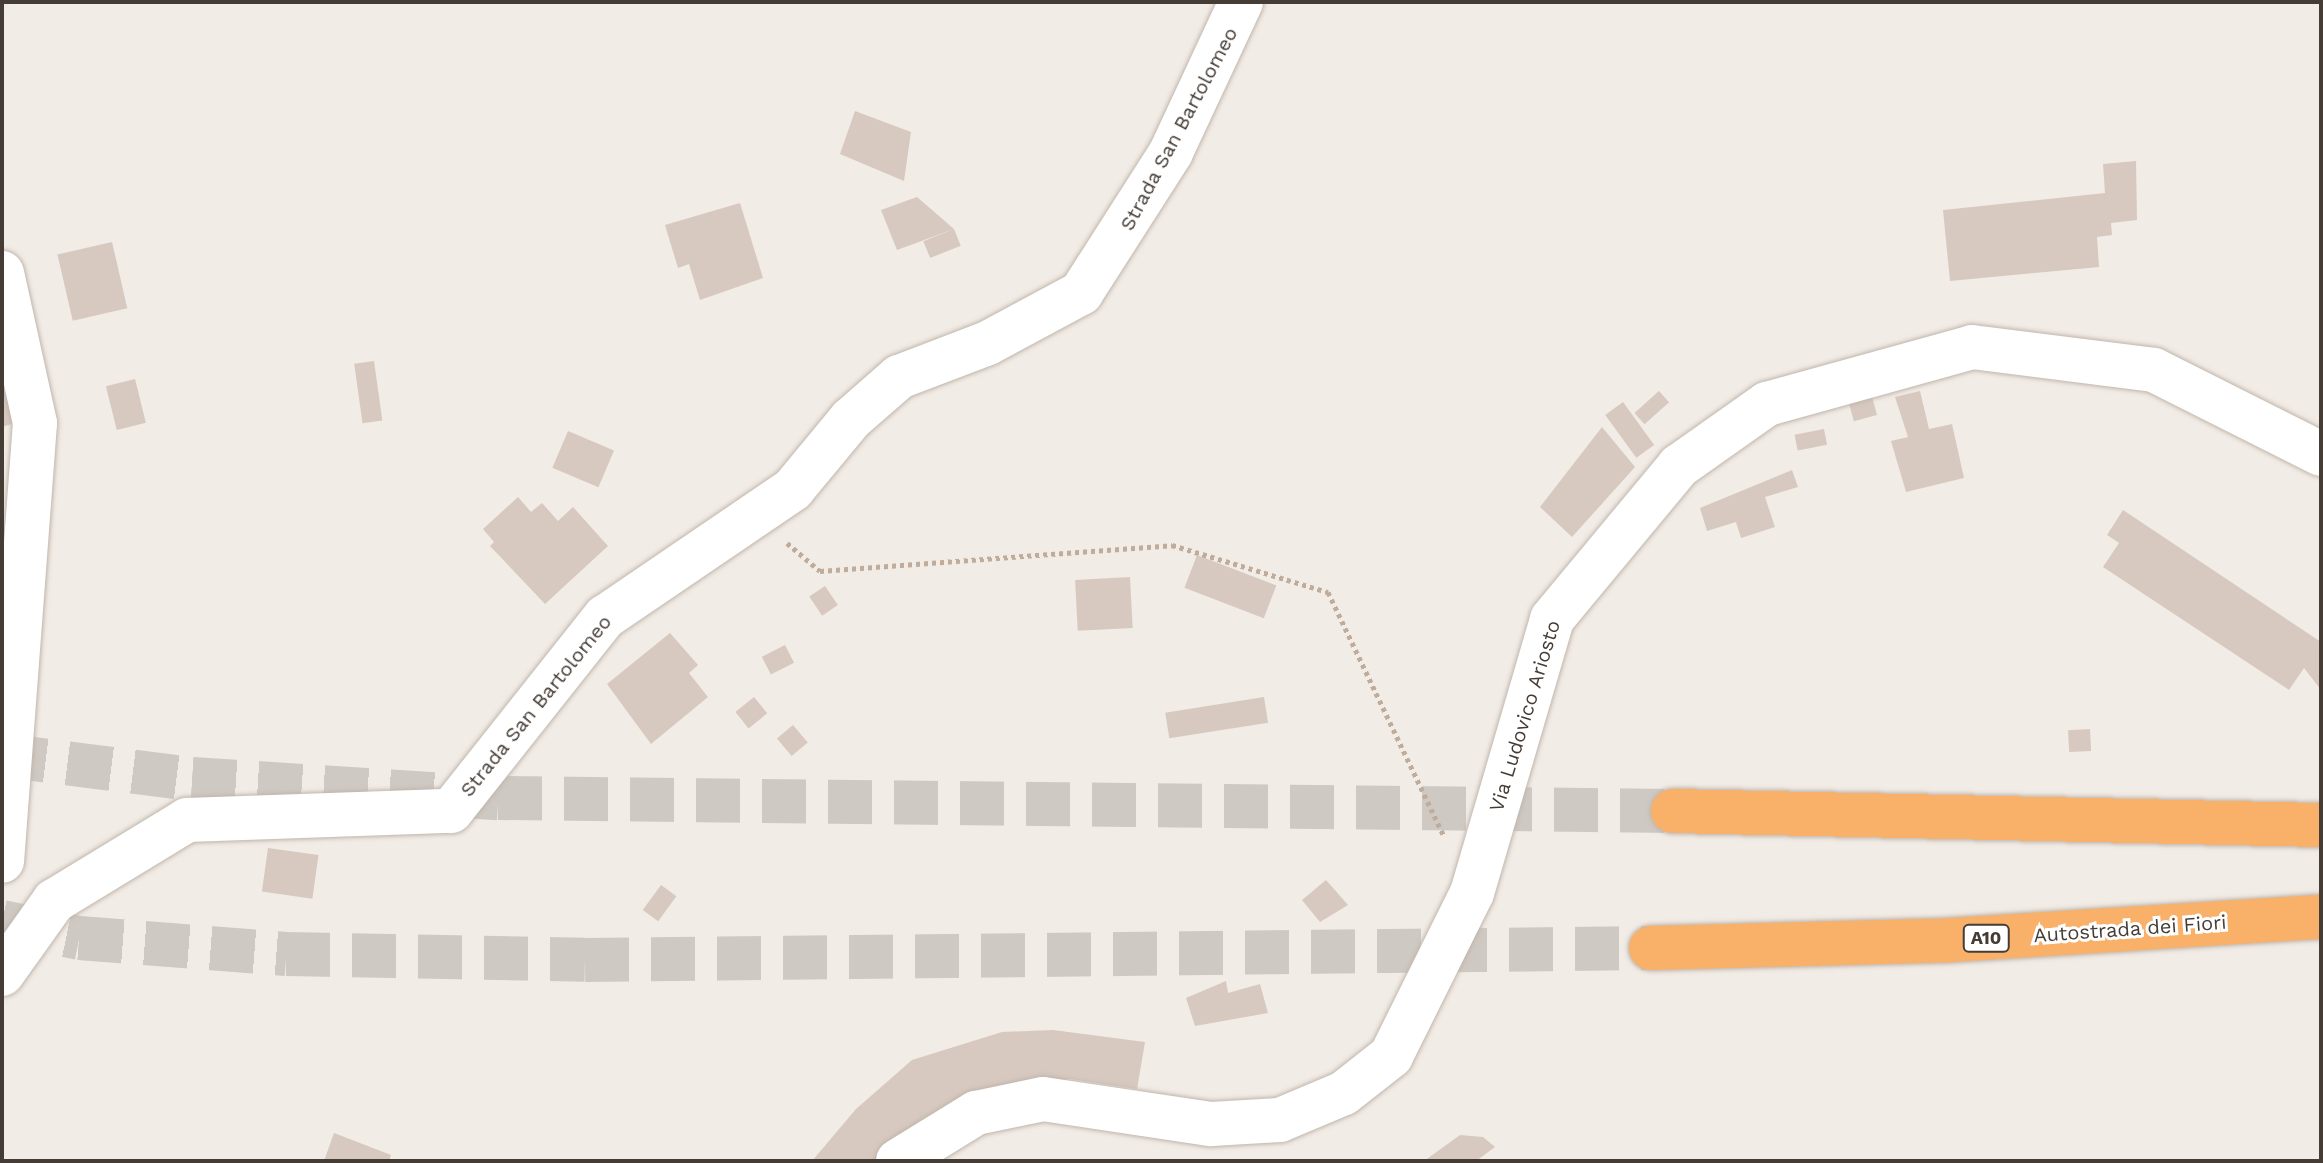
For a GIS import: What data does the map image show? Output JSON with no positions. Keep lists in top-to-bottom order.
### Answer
{
  "streets": {
    "highway": ["Autostrada dei Fiori", "A10"],
    "street": ["Strada San Bartolomeo", "Via Ludovico Ariosto"]
  }
}
